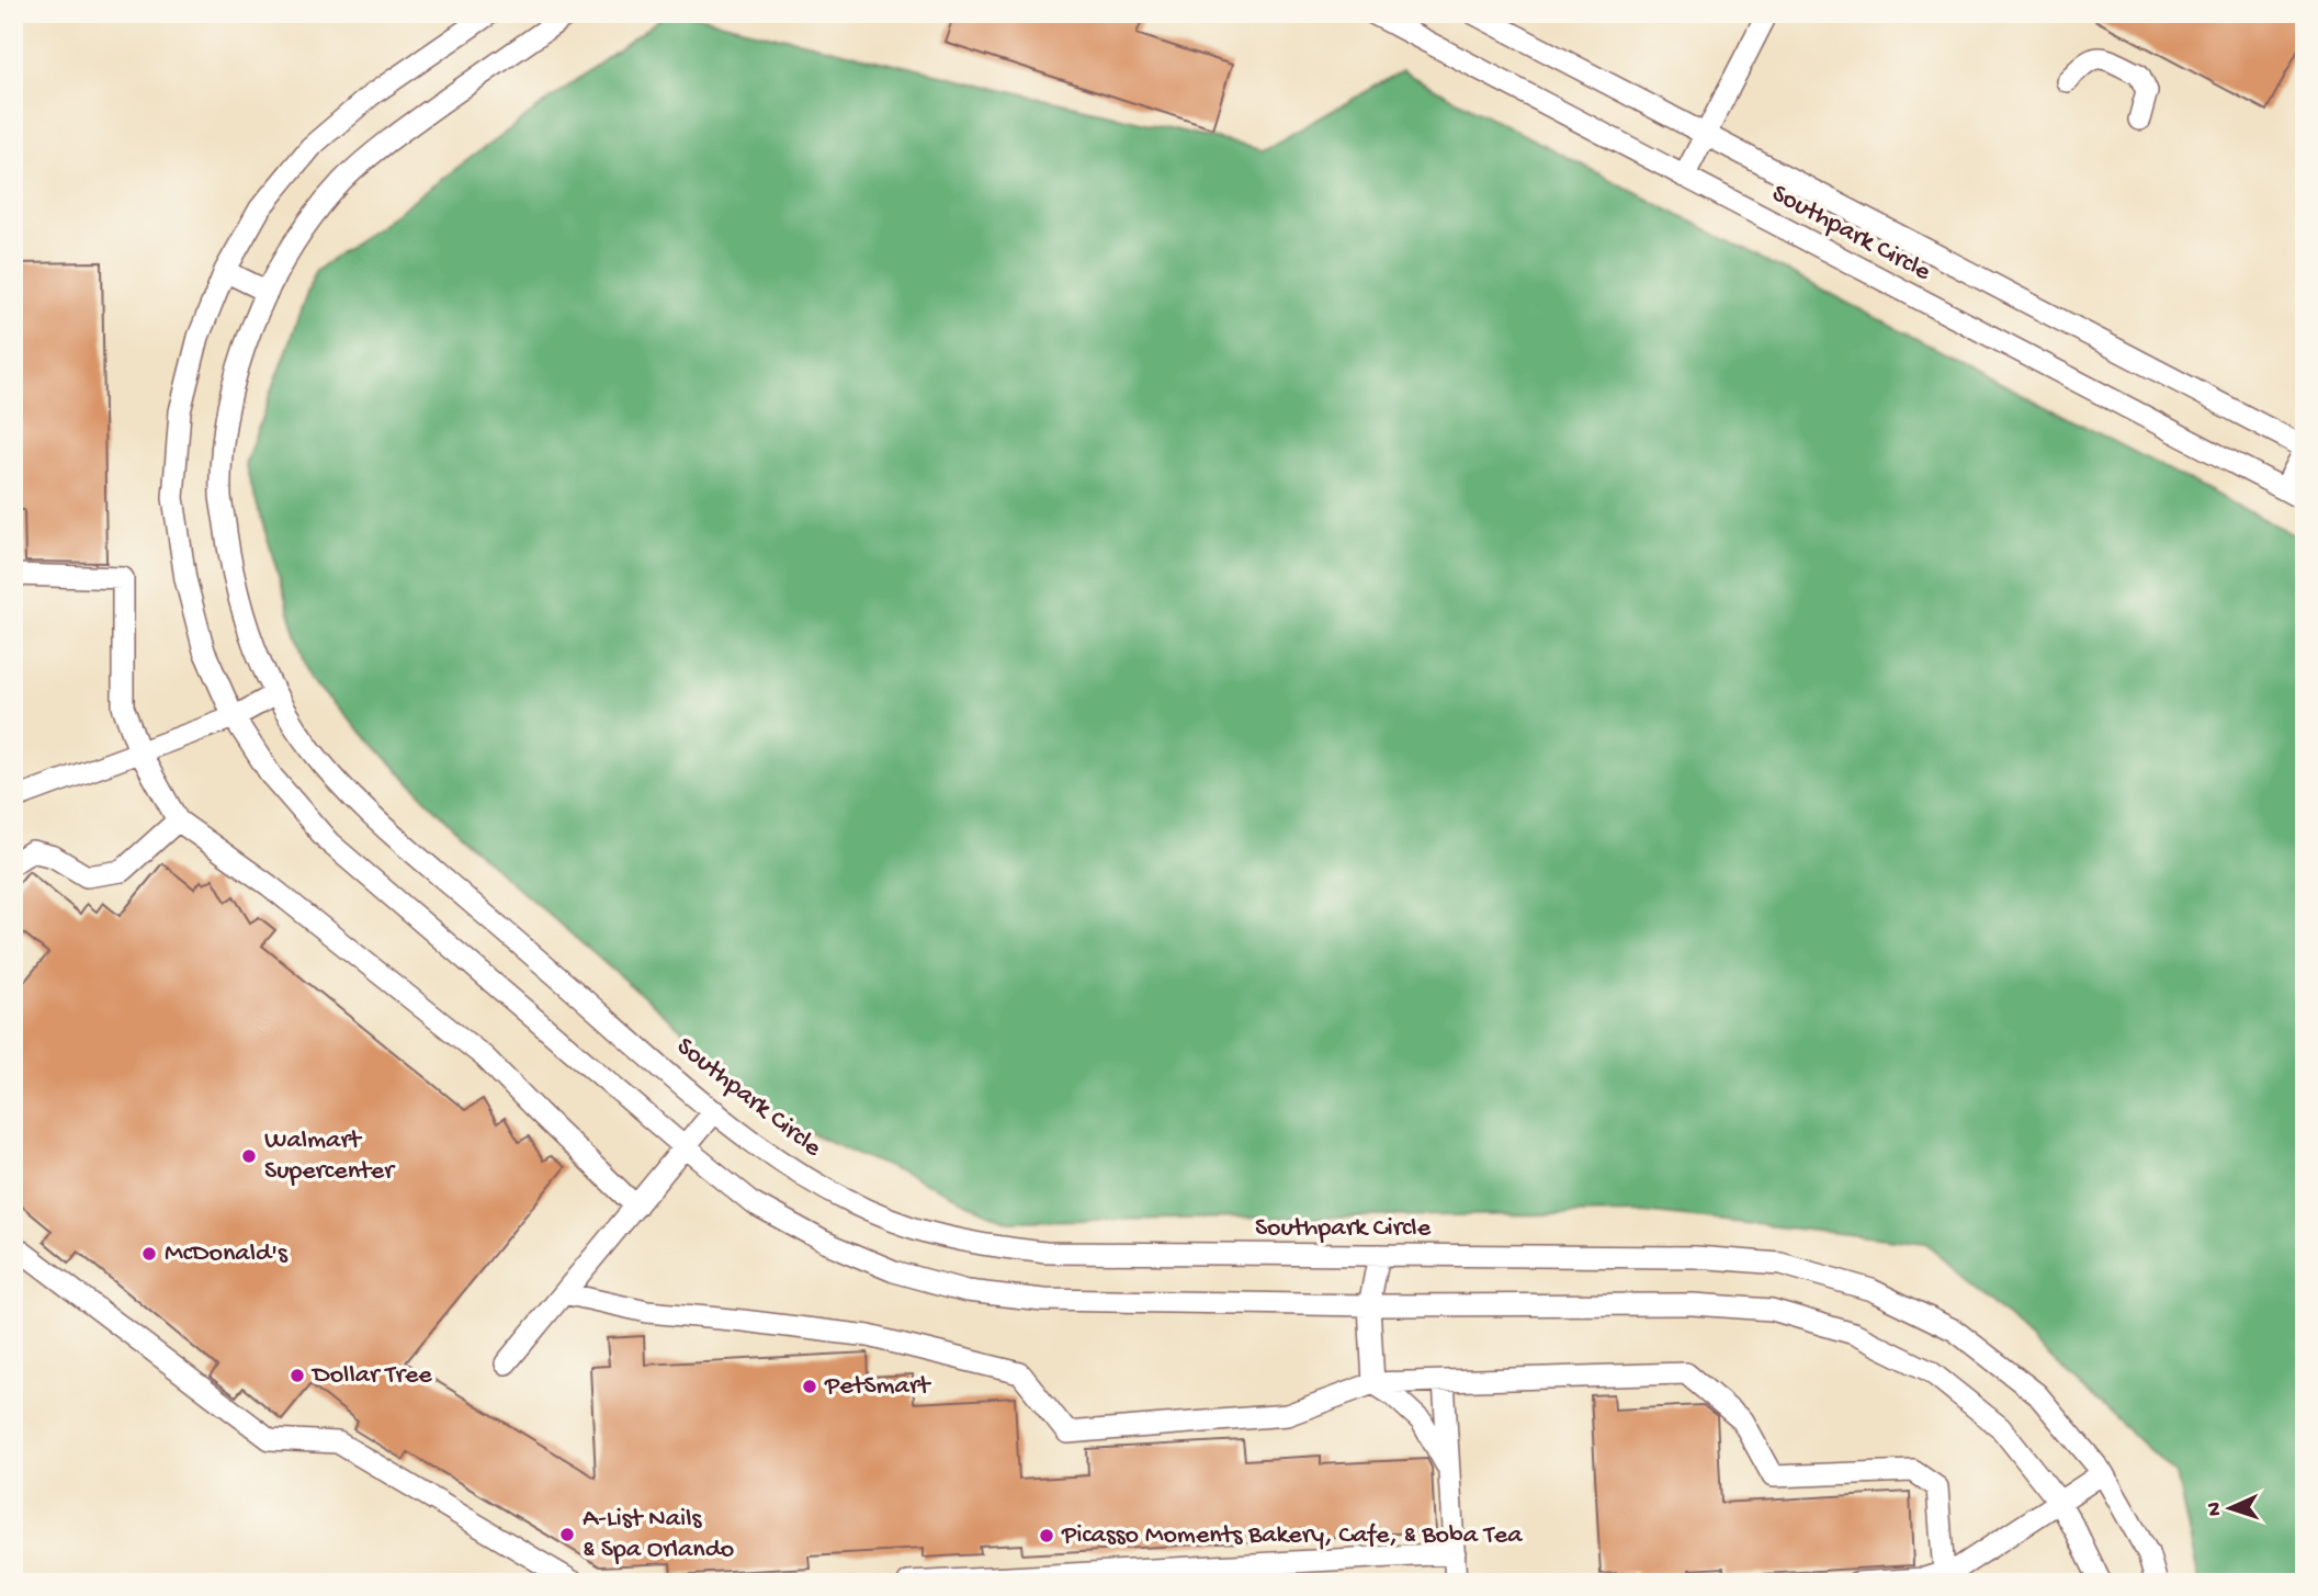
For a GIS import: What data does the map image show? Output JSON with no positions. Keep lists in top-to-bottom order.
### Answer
{
  "streets": {
    "street": ["Southpark Circle"]
  },
  "places": [
    "Walmart Supercenter",
    "McDonald's",
    "Dollar Tree",
    "PetSmart",
    "A-List Nails & Spa Orlando",
    "Picasso Moments Bakery, Cafe, & Boba Tea"
  ],
  "north": "left"
}
